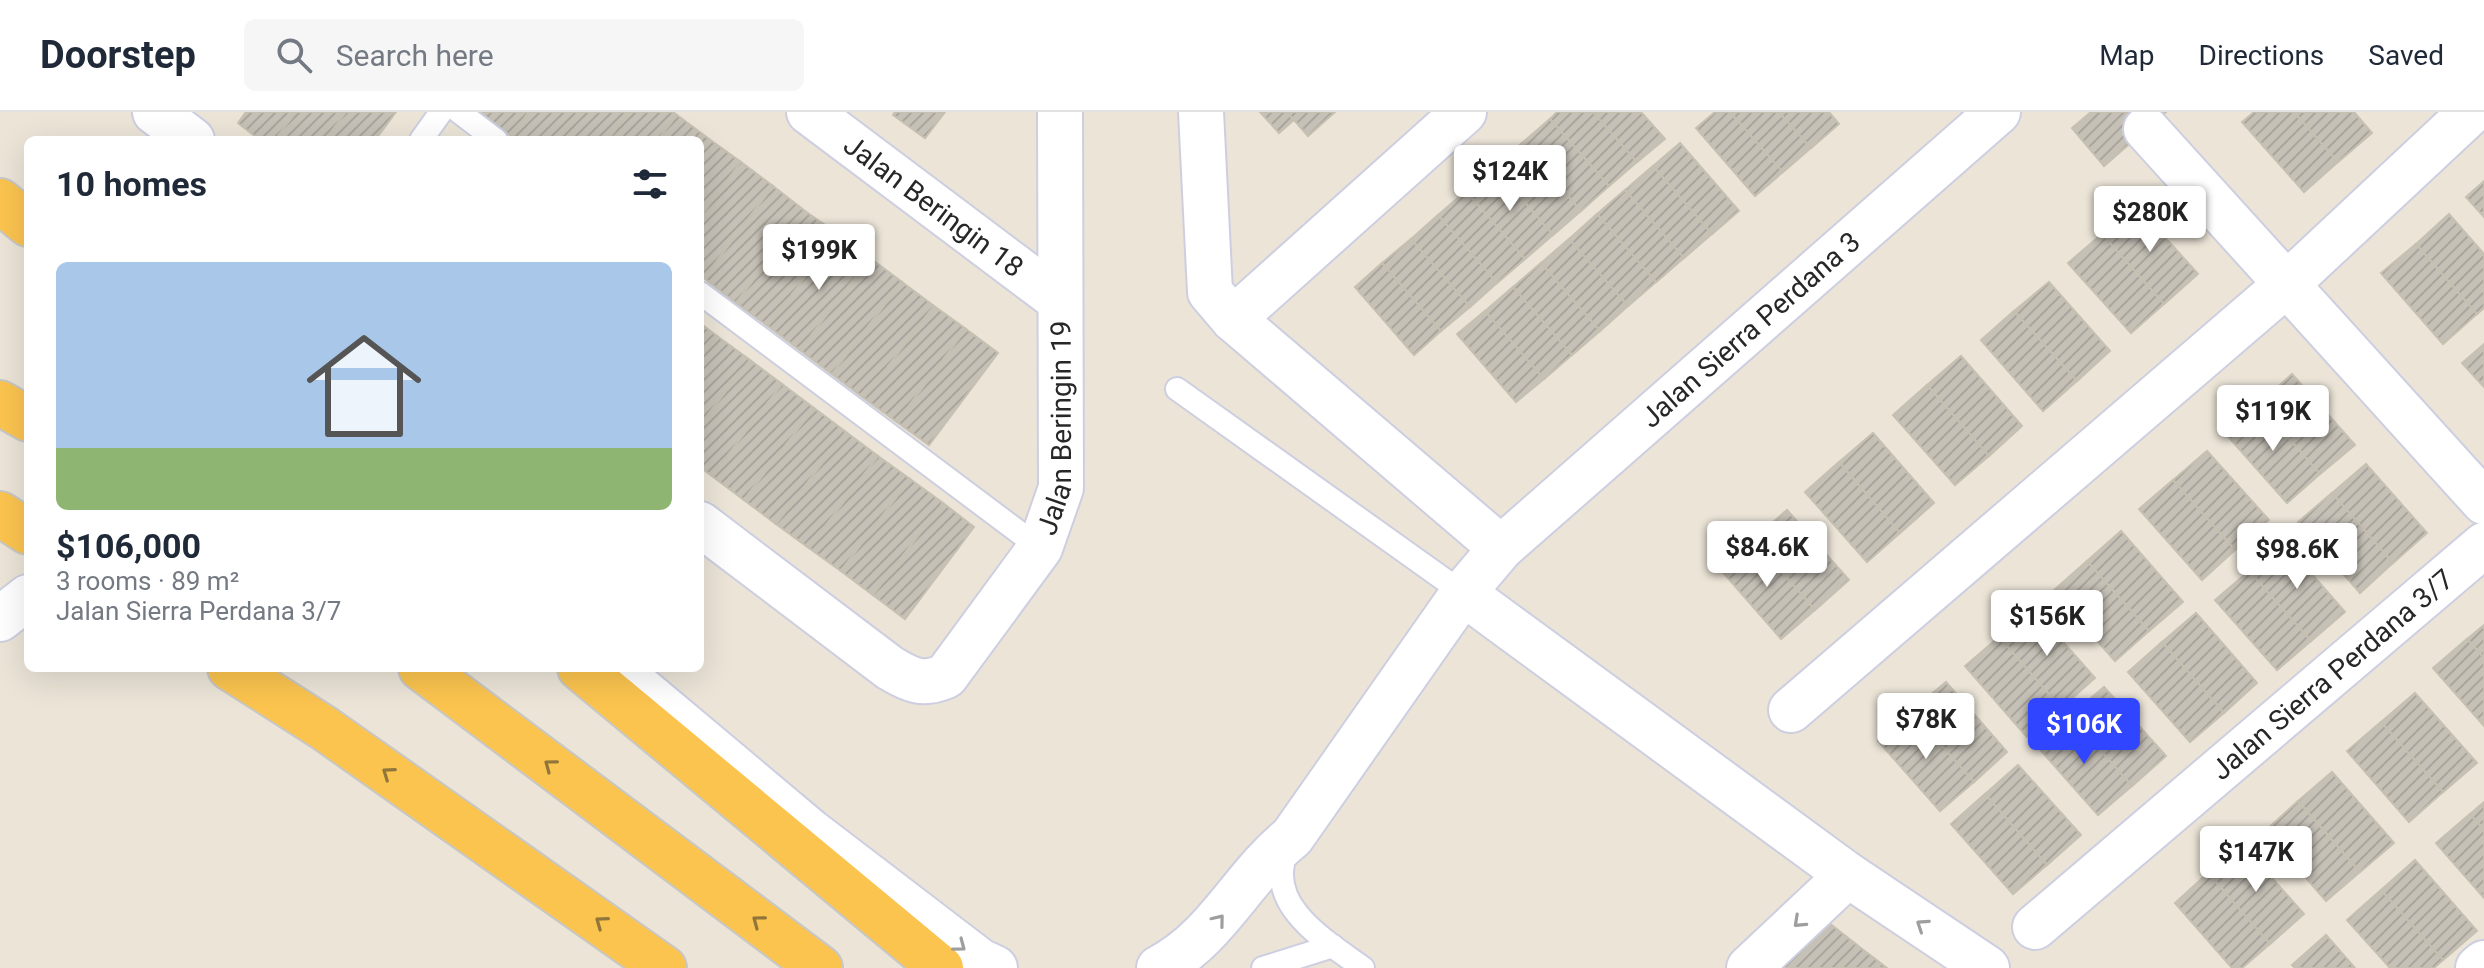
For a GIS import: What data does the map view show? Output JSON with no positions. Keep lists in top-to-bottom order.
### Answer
{
  "streets": {
    "street": [
      "Jalan Beringin 18",
      "Jalan Sierra Perdana 3",
      "Jalan Beringin 19",
      "Jalan Sierra Perdana 3/7"
    ]
  },
  "crossings": [
    ["Jalan Beringin 18", "Jalan Beringin 19"]
  ],
  "page": {
    "header": "Doorstep",
    "search": "Search here",
    "nav": ["Map", "Directions", "Saved"],
    "heading": "10 homes",
    "price": [
      "$124K",
      "$280K",
      "$199K",
      "$119K",
      "$84.6K",
      "$98.6K",
      "$156K",
      "$78K",
      "$106K",
      "$147K"
    ],
    "list": [
      {
        "name": "$106,000",
        "note": "3 rooms · 89 m² · Jalan Sierra Perdana 3/7"
      }
    ]
  }
}
